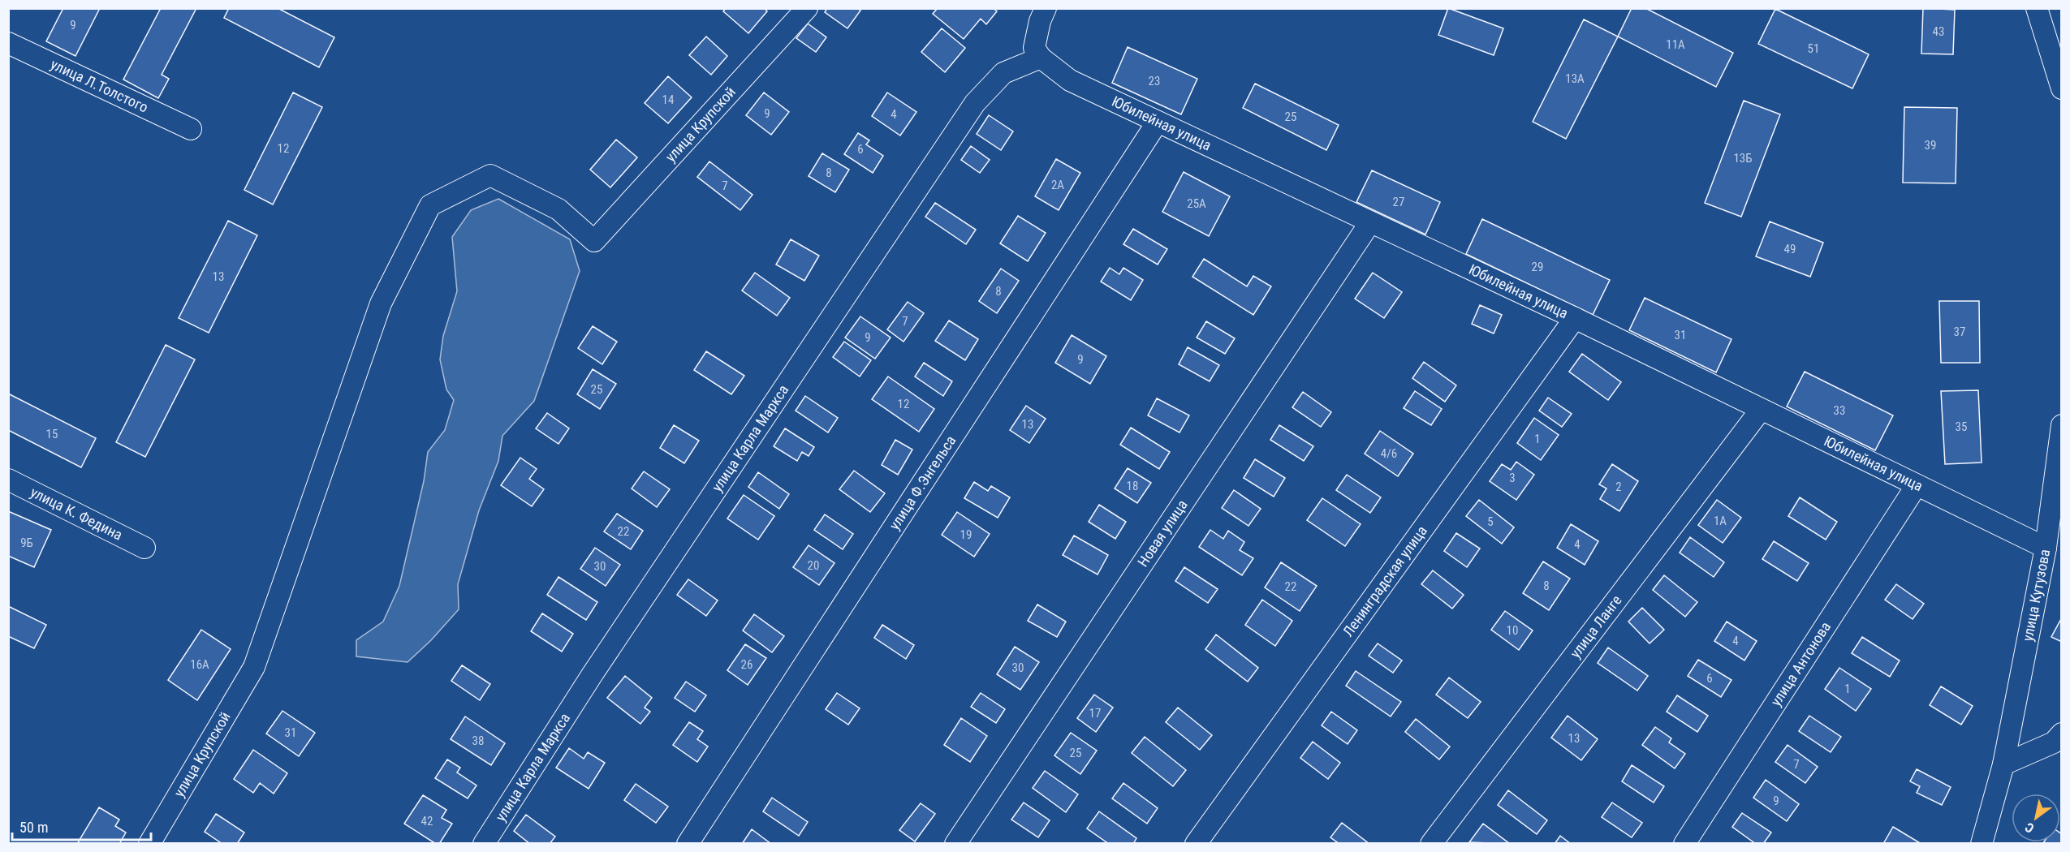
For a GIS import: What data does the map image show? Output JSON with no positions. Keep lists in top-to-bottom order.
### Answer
{
  "streets": {
    "street": [
      "улица Л.Толстого",
      "Юбилейная улица",
      "улица Крупской",
      "улица Карла Маркса",
      "улица Ф.Энгельса",
      "улица К. Федина",
      "Новая улица",
      "Ленинградская улица",
      "улица Кутузова",
      "улица Ланге",
      "улица Антонова"
    ]
  },
  "crossings": [
    ["Юбилейная улица", "улица Карла Маркса"],
    ["Юбилейная улица", "улица Ф.Энгельса"],
    ["Юбилейная улица", "Новая улица"],
    ["Юбилейная улица", "Ленинградская улица"],
    ["Юбилейная улица", "улица Кутузова"],
    ["Юбилейная улица", "улица Ланге"],
    ["Юбилейная улица", "улица Антонова"]
  ],
  "house_numbers": [
    "9",
    "43",
    "11А",
    "51",
    "13А",
    "23",
    "14",
    "9",
    "4",
    "25",
    "39",
    "12",
    "6",
    "13Б",
    "8",
    "2А",
    "7",
    "27",
    "25А",
    "49",
    "29",
    "13",
    "8",
    "7",
    "37",
    "31",
    "9",
    "9",
    "25",
    "12",
    "33",
    "13",
    "35",
    "15",
    "1",
    "4/6",
    "3",
    "18",
    "2",
    "1А",
    "5",
    "22",
    "19",
    "9Б",
    "4",
    "20",
    "30",
    "8",
    "22",
    "10",
    "4",
    "16А",
    "26",
    "30",
    "6",
    "1",
    "17",
    "31",
    "13",
    "38",
    "25",
    "7",
    "9",
    "42"
  ],
  "scale_bar": "50 m",
  "north": "bottom left"
}
